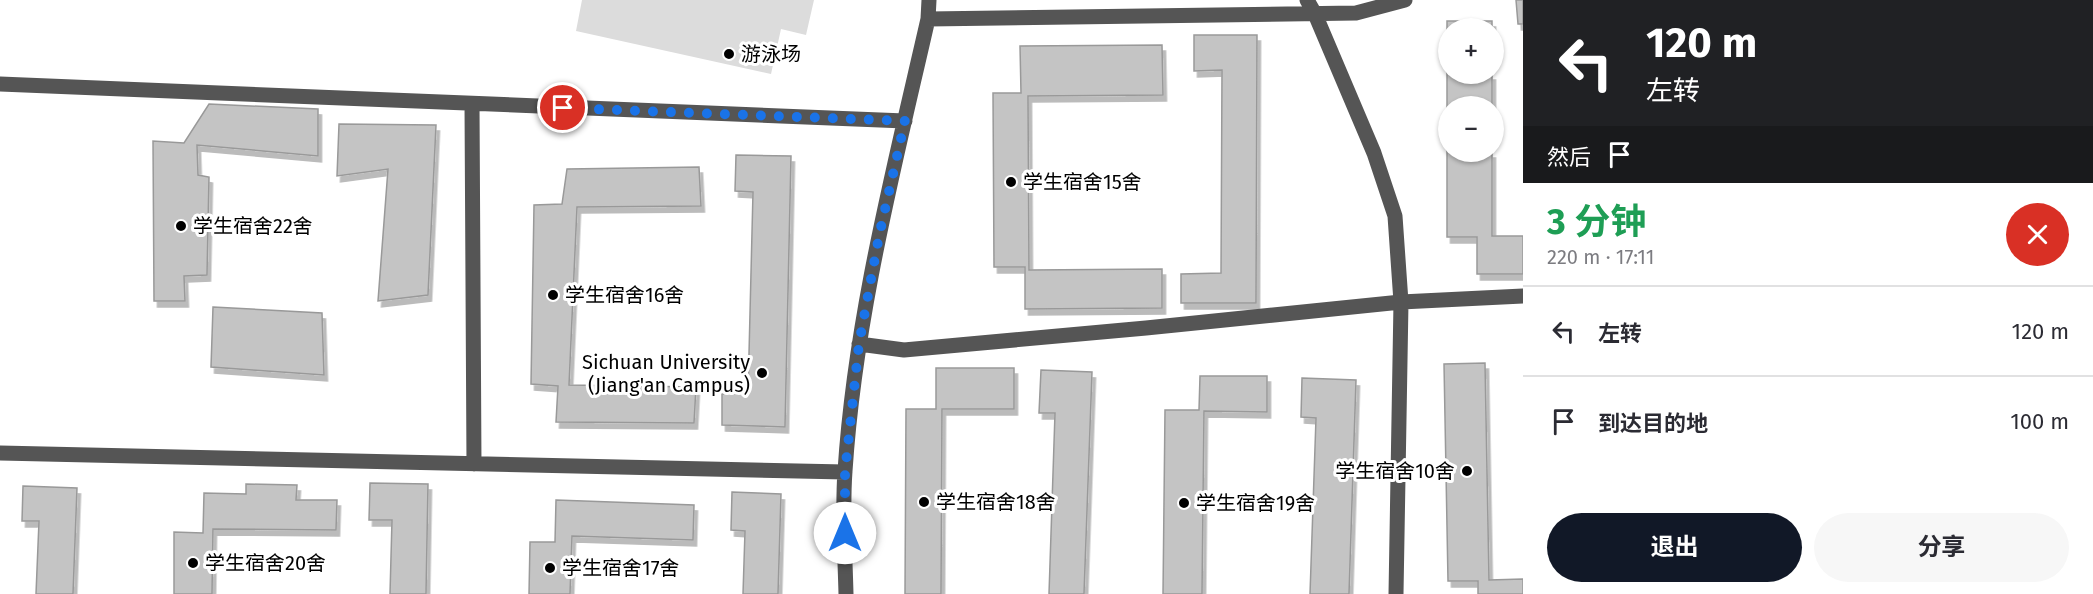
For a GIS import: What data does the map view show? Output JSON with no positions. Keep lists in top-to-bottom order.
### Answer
{
  "places": [
    "游泳场",
    "学生宿舍15舍",
    "学生宿舍22舍",
    "学生宿舍16舍",
    "Sichuan University (Jiang'an Campus)",
    "学生宿舍10舍",
    "学生宿舍18舍",
    "学生宿舍19舍",
    "学生宿舍20舍",
    "学生宿舍17舍"
  ],
  "page": {
    "turn": ["120 m", "左转"],
    "map_buttons": ["+", "−"],
    "then": "然后",
    "heading": ["3 分钟", "220 m · 17:11"],
    "list": [
      {
        "name": "左转",
        "value": "120 m"
      },
      {
        "name": "到达目的地",
        "value": "100 m"
      }
    ],
    "buttons": ["退出", "分享"]
  }
}
